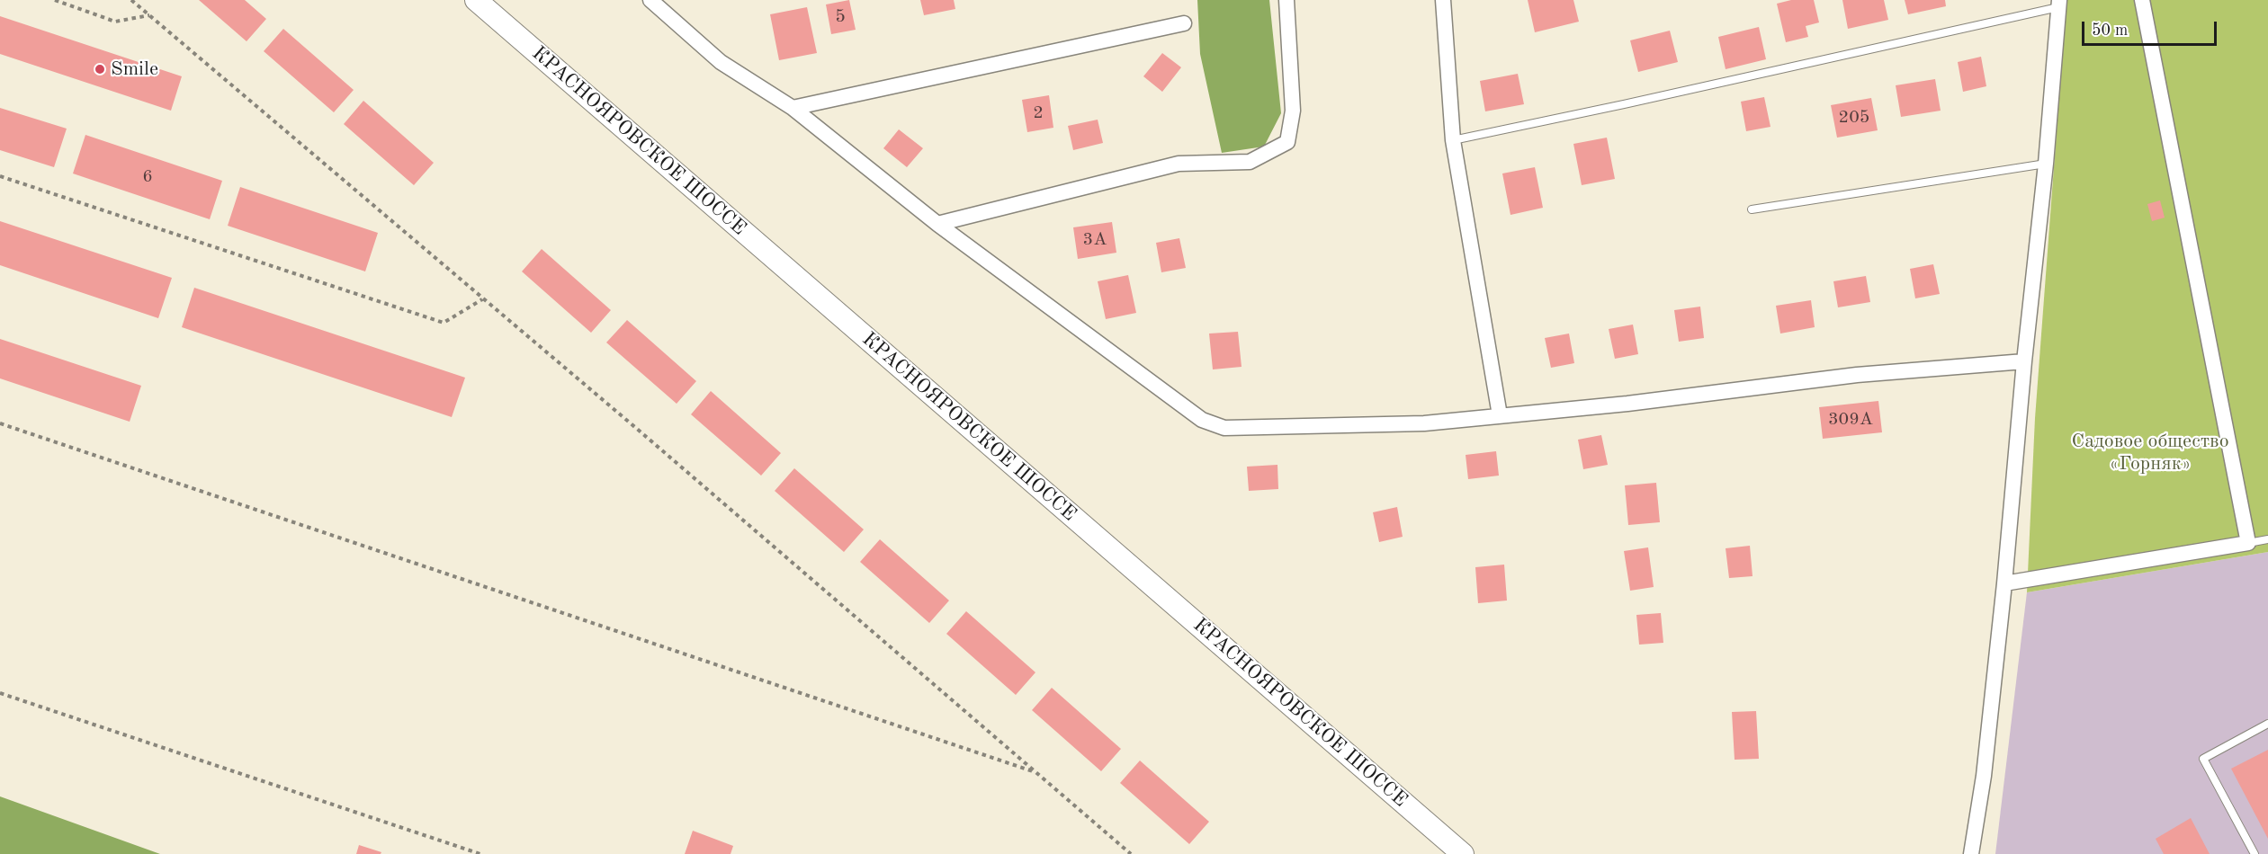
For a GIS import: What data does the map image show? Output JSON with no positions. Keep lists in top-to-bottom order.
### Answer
{
  "streets": {
    "street": ["КРАСНОЯРОВСКОЕ ШОССЕ"]
  },
  "parks": ["Садовое общество «Горняк»"],
  "places": ["Smile"],
  "house_numbers": [
    "5",
    "2",
    "205",
    "6",
    "3А",
    "309А"
  ],
  "scale_bar": "50 m"
}
